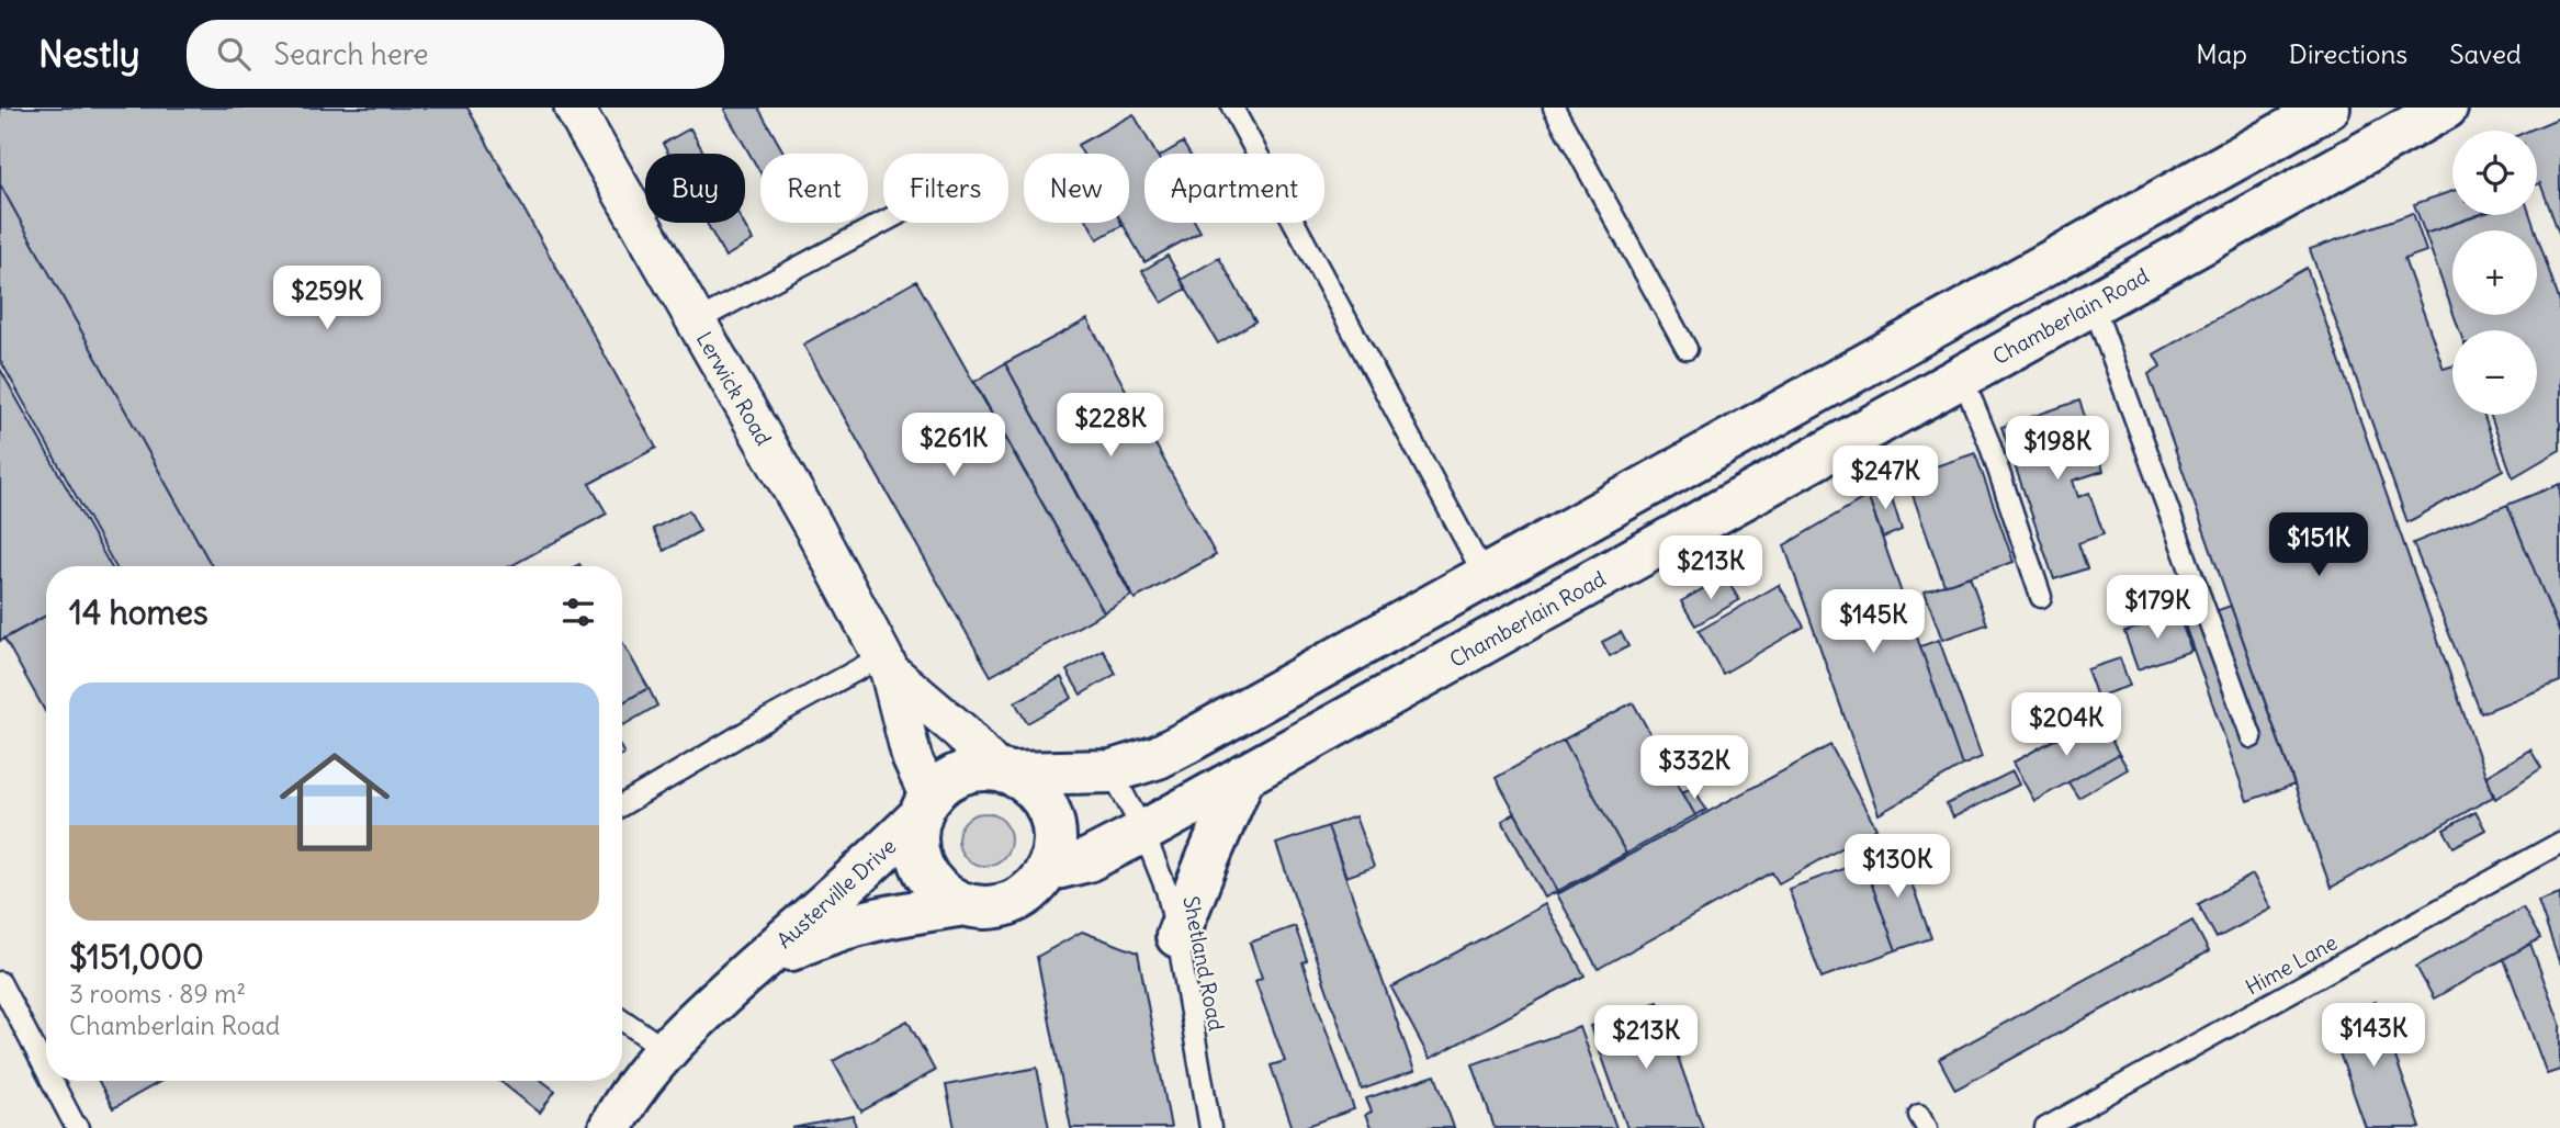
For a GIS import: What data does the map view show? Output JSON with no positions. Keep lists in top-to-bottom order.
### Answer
{
  "streets": {
    "street": ["Chamberlain Road", "Lerwick Road", "Austerville Drive"],
    "lane": ["Shetland Road", "Hime Lane"]
  },
  "crossings": [
    ["Chamberlain Road", "Lerwick Road"],
    ["Chamberlain Road", "Austerville Drive"],
    ["Chamberlain Road", "Shetland Road"],
    ["Lerwick Road", "Austerville Drive"]
  ],
  "page": {
    "header": "Nestly",
    "search": "Search here",
    "nav": ["Map", "Directions", "Saved"],
    "map_buttons": ["+", "−"],
    "chip": [
      "Buy",
      "Rent",
      "Filters",
      "New",
      "Apartment"
    ],
    "price": [
      "$259K",
      "$228K",
      "$261K",
      "$198K",
      "$247K",
      "$151K",
      "$213K",
      "$179K",
      "$145K",
      "$204K",
      "$332K",
      "$130K",
      "$143K",
      "$213K"
    ],
    "heading": "14 homes",
    "list": [
      {
        "name": "$151,000",
        "note": "3 rooms · 89 m² · Chamberlain Road"
      }
    ]
  }
}
